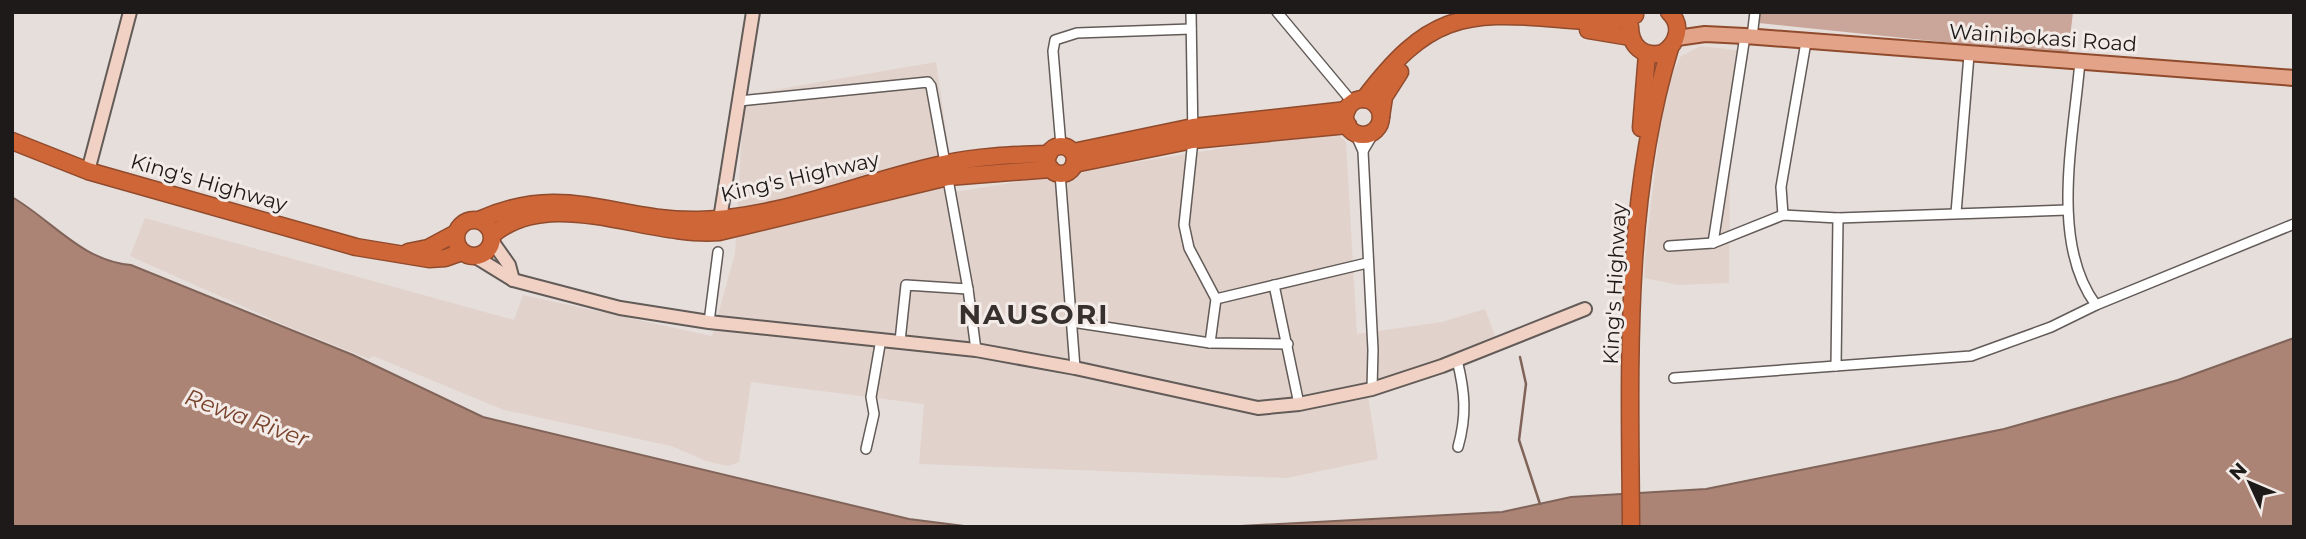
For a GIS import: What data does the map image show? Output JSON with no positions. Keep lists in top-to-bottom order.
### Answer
{
  "streets": {
    "highway": ["King's Highway"],
    "main road": ["Wainibokasi Road"]
  },
  "crossings": [
    ["Wainibokasi Road", "King's Highway"]
  ],
  "districts": ["NAUSORI"],
  "water": ["Rewa River"],
  "north": "top left"
}
